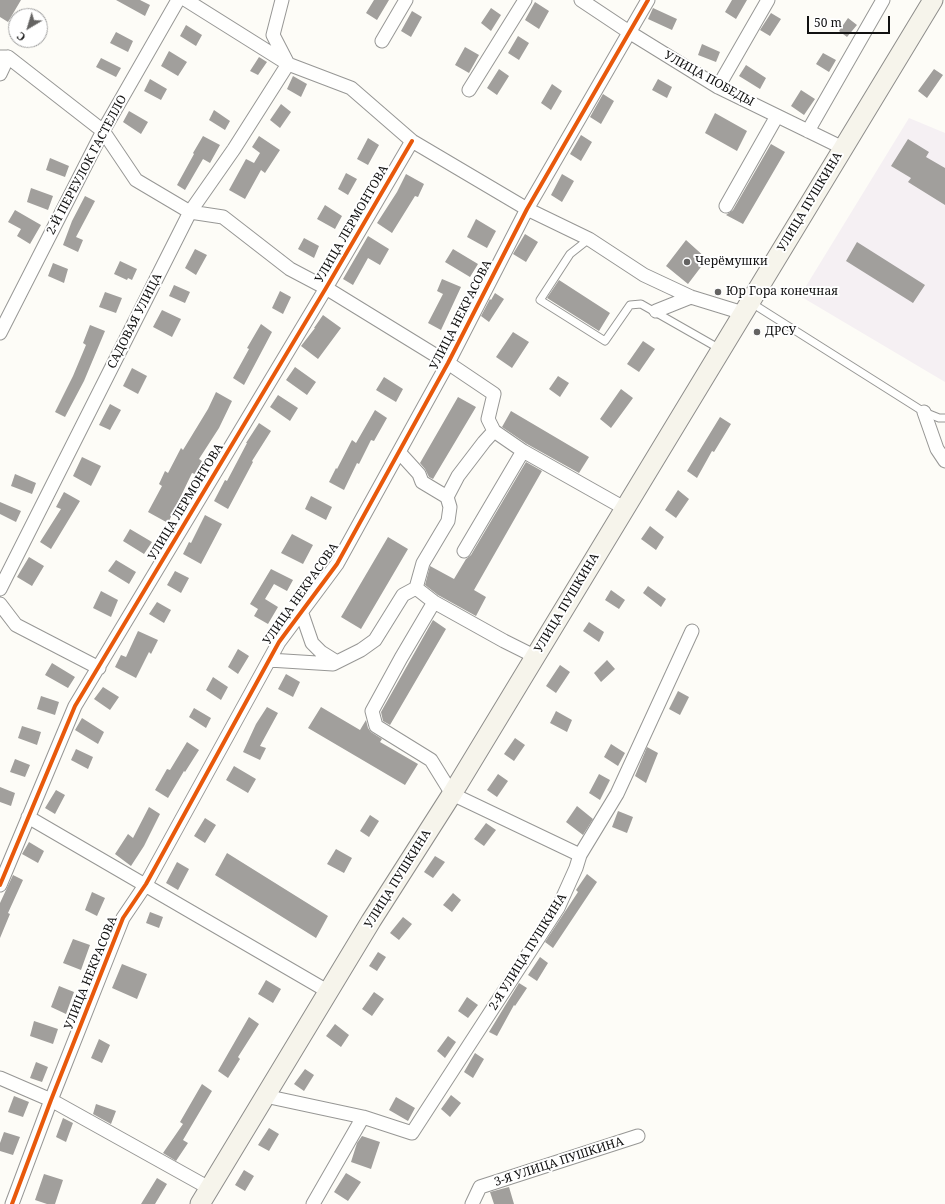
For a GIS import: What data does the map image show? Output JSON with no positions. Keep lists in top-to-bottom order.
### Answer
{
  "streets": {
    "main road": ["УЛИЦА ПУШКИНА"],
    "street": [
      "УЛИЦА ПОБЕДЫ",
      "2-Й ПЕРЕУЛОК ГАСТЕЛЛО",
      "УЛИЦА ЛЕРМОНТОВА",
      "УЛИЦА НЕКРАСОВА",
      "САДОВАЯ УЛИЦА",
      "2-Я УЛИЦА ПУШКИНА",
      "3-Я УЛИЦА ПУШКИНА"
    ]
  },
  "crossings": [
    ["УЛИЦА ПОБЕДЫ", "УЛИЦА ПУШКИНА"],
    ["УЛИЦА ПОБЕДЫ", "УЛИЦА НЕКРАСОВА"],
    ["УЛИЦА ПУШКИНА", "2-Я УЛИЦА ПУШКИНА"]
  ],
  "places": ["Черёмушки", "Юр Гора конечная", "ДРСУ"],
  "scale_bar": "50 m",
  "north": "bottom left"
}
